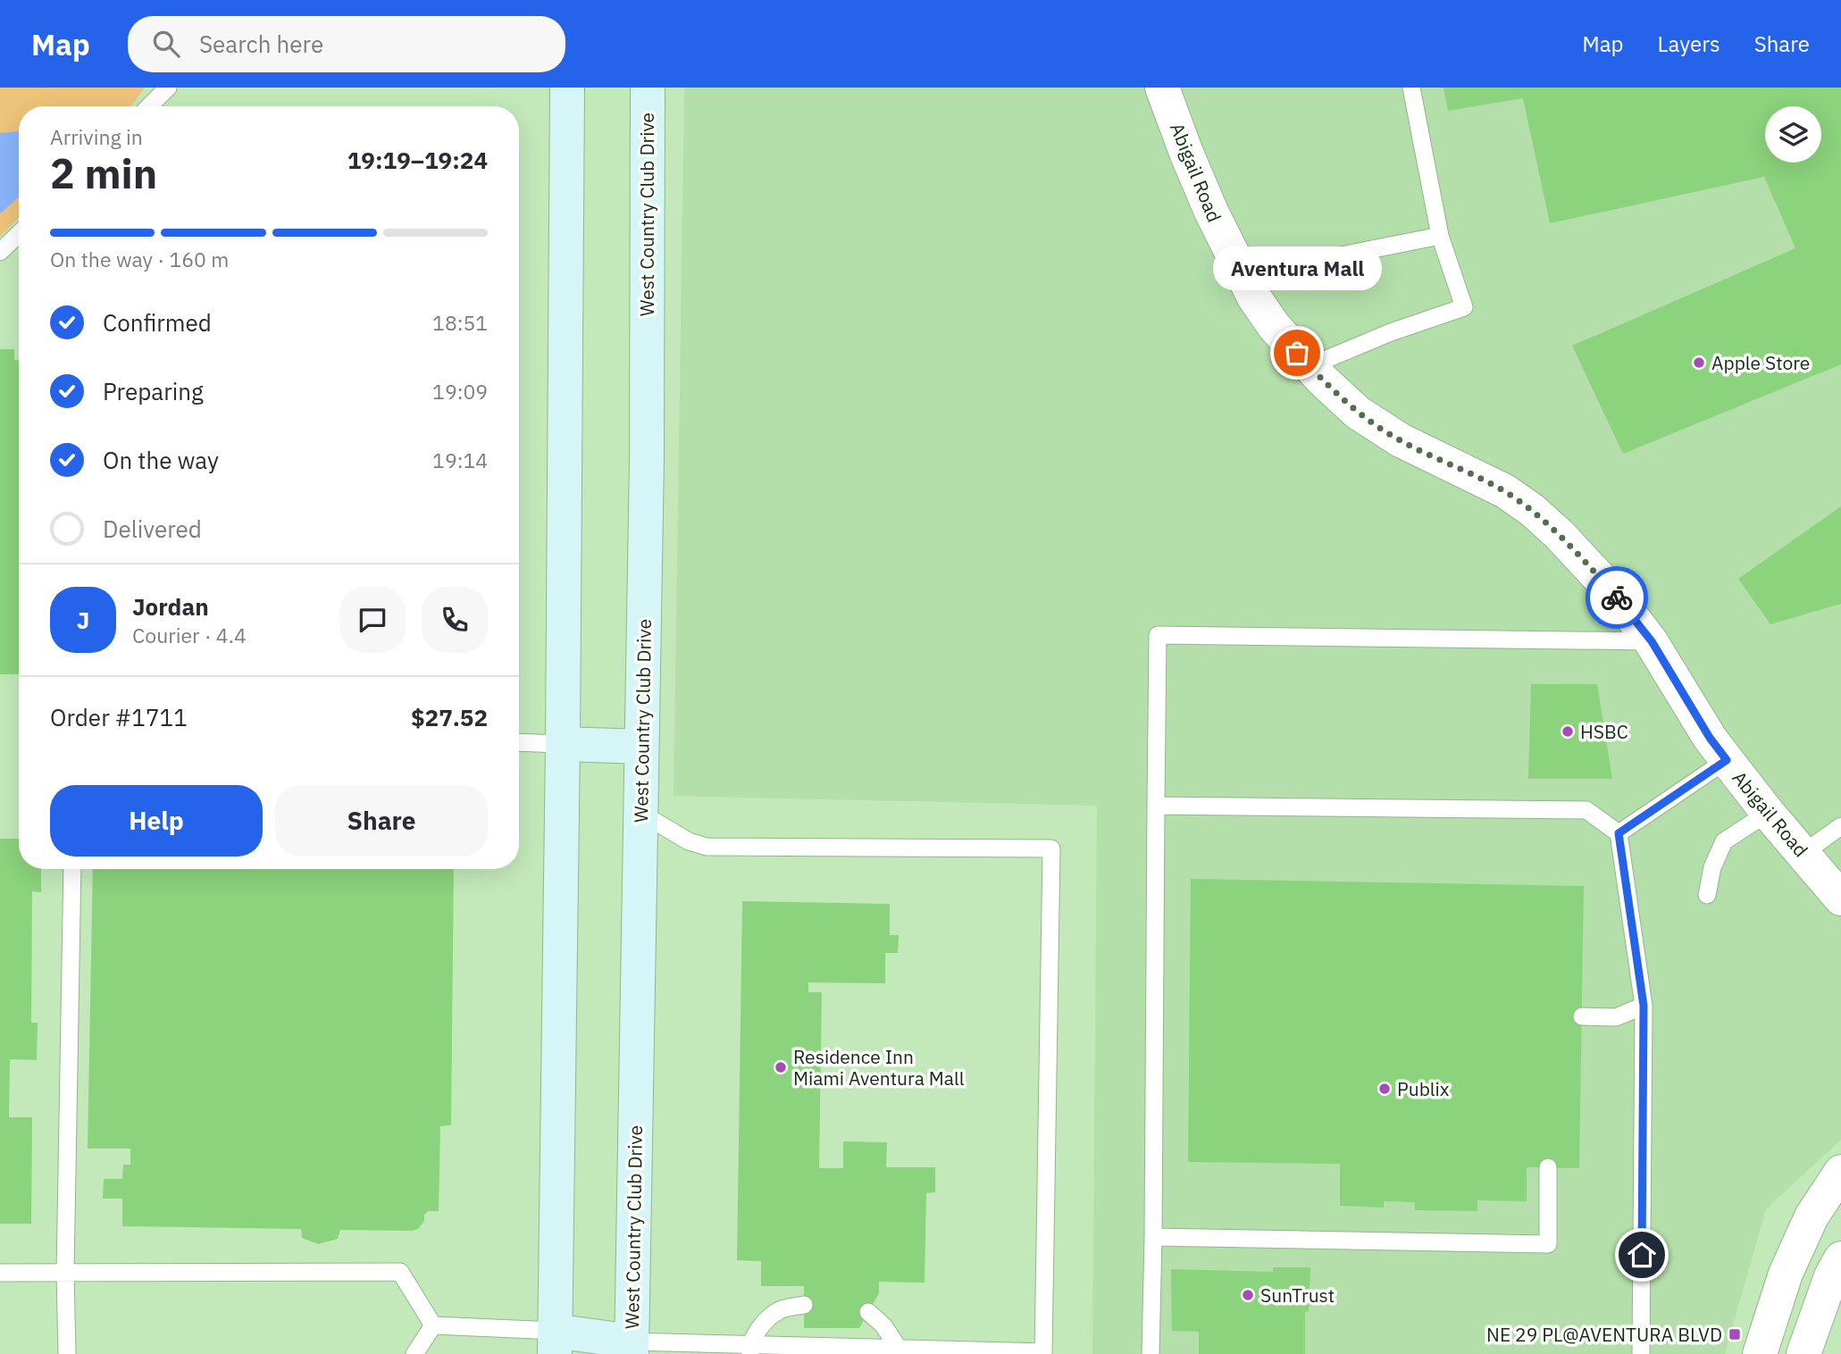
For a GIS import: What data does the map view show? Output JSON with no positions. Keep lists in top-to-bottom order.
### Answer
{
  "streets": {
    "street": ["Abigail Road", "West Country Club Drive"]
  },
  "places": {
    "other": [
      "Aventura Mall",
      "Apple Store",
      "HSBC",
      "Residence Inn Miami Aventura Mall",
      "Publix",
      "SunTrust"
    ],
    "transit": ["NE 29 PL@AVENTURA BLVD"]
  },
  "page": {
    "header": "Map",
    "search": "Search here",
    "nav": ["Map", "Layers", "Share"],
    "heading": ["2 min", "Arriving in", "19:19–19:24"],
    "panel": [
      "Jordan",
      "Courier · 4.4",
      "Order #1711",
      "$27.52"
    ],
    "bar": "On the way · 160 m",
    "bubble": "Aventura Mall",
    "list": [
      ["Confirmed", "18:51"],
      ["Preparing", "19:09"],
      ["On the way", "19:14"],
      "Delivered"
    ],
    "round": "J",
    "buttons": ["Help", "Share"]
  }
}
